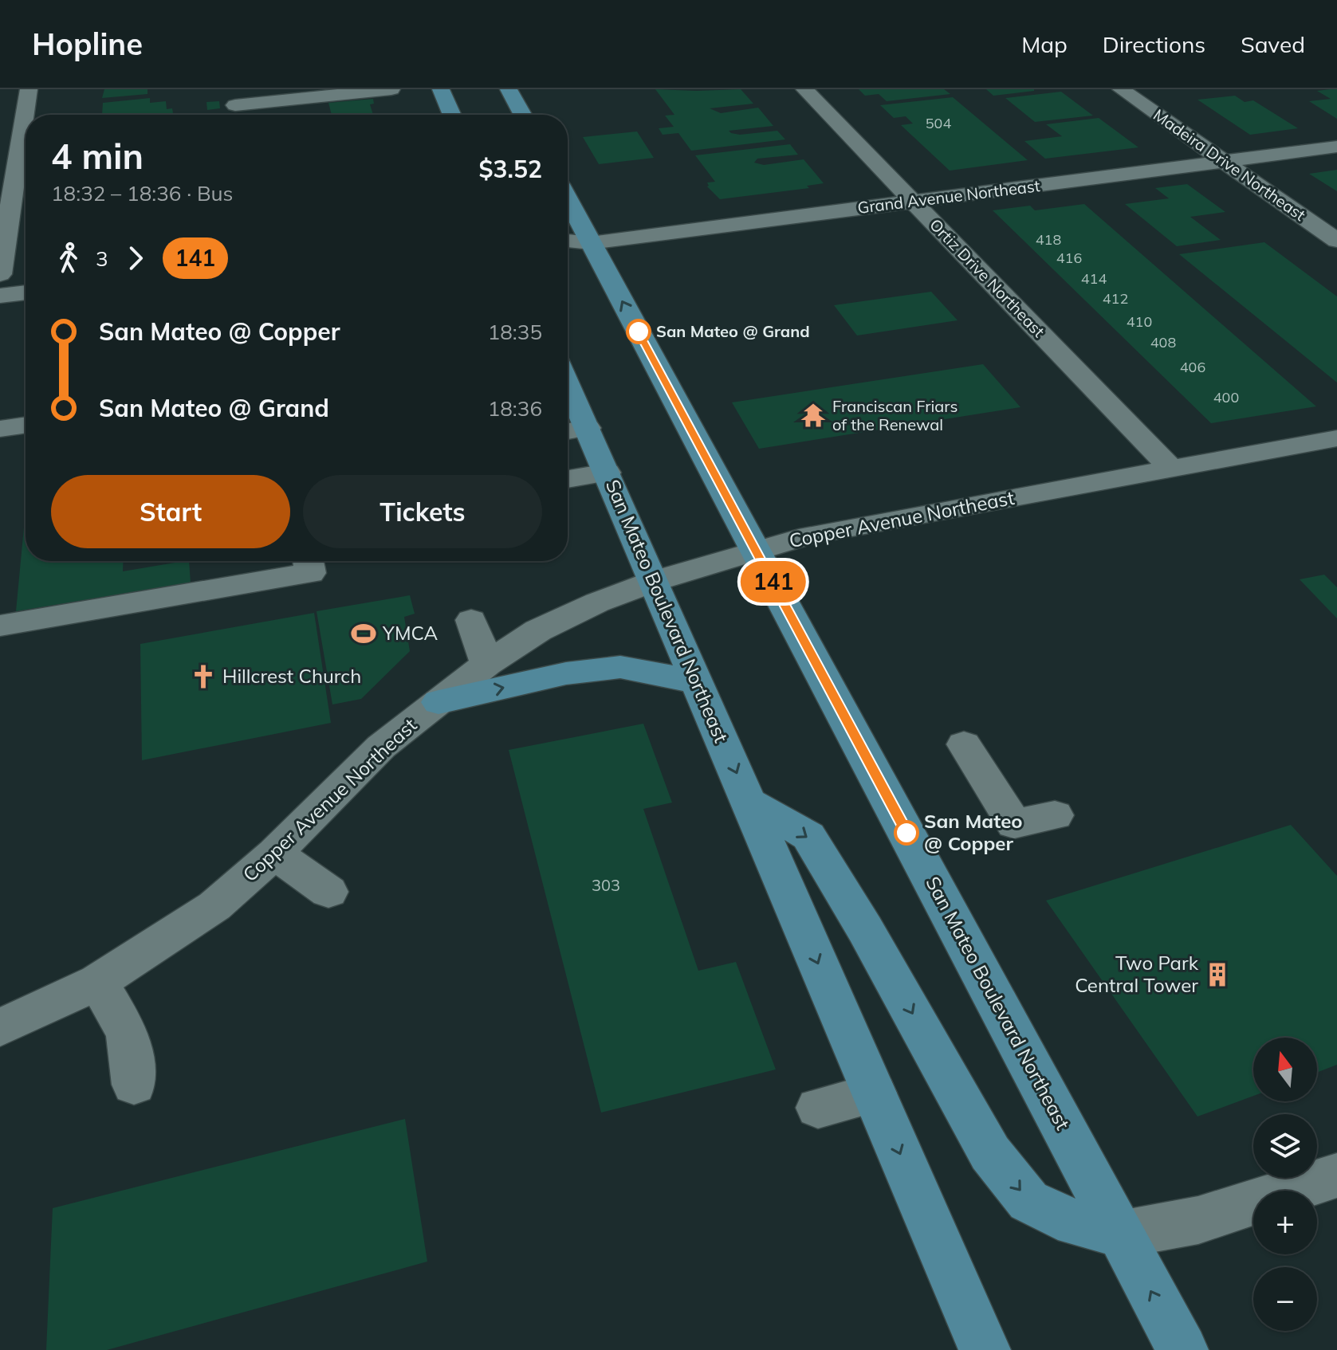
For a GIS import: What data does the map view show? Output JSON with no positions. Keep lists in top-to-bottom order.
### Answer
{
  "streets": {
    "main road": ["San Mateo Boulevard Northeast"],
    "street": [
      "Madeira Drive Northeast",
      "Grand Avenue Northeast",
      "Ortiz Drive Northeast",
      "Copper Avenue Northeast"
    ]
  },
  "crossings": [
    ["Madeira Drive Northeast", "Grand Avenue Northeast"],
    ["Grand Avenue Northeast", "Ortiz Drive Northeast"],
    ["Grand Avenue Northeast", "San Mateo Boulevard Northeast"],
    ["Ortiz Drive Northeast", "Copper Avenue Northeast"],
    ["Copper Avenue Northeast", "San Mateo Boulevard Northeast"]
  ],
  "places": {
    "other": ["San Mateo @ Grand", "San Mateo @ Copper"],
    "temple": ["Franciscan Friars of the Renewal"],
    "sports": ["YMCA"],
    "church": ["Hillcrest Church"],
    "building": ["Two Park Central Tower"]
  },
  "lines": ["bus line 141"],
  "house_numbers": [
    "504",
    "418",
    "416",
    "414",
    "412",
    "410",
    "408",
    "406",
    "400",
    "303"
  ],
  "north": "top",
  "page": {
    "header": "Hopline",
    "nav": ["Map", "Directions", "Saved"],
    "on_map": "141",
    "heading": ["4 min", "18:32 – 18:36 · Bus", "$3.52"],
    "legs": ["3", "141"],
    "list": [
      {
        "name": "San Mateo @ Copper",
        "value": "18:35"
      },
      {
        "name": "San Mateo @ Grand",
        "value": "18:36"
      }
    ],
    "buttons": ["Start", "Tickets"],
    "map_buttons": ["+", "−"]
  }
}
